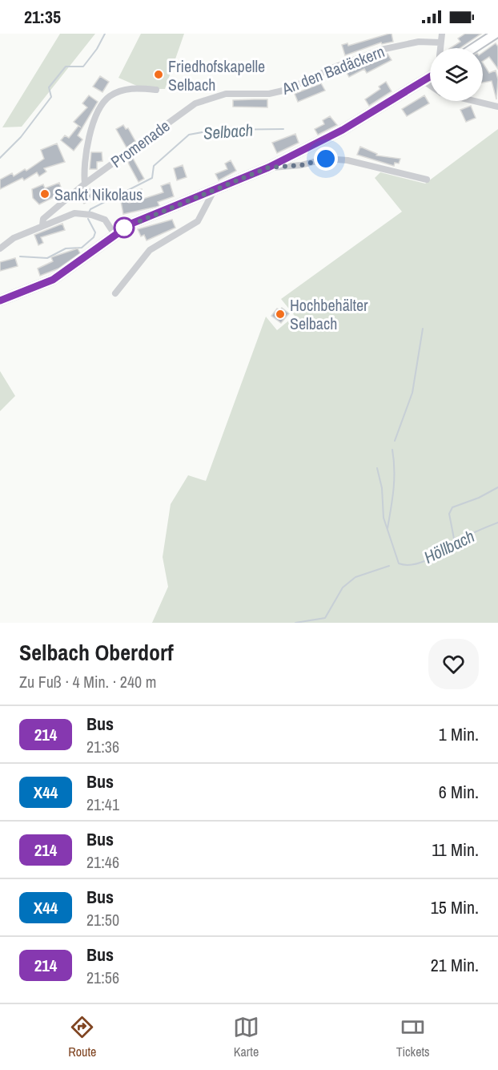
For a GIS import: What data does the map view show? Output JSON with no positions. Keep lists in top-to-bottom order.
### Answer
{
  "streets": {
    "street": ["An den Badäckern", "Promenade"]
  },
  "crossings": [
    ["An den Badäckern", "Promenade"]
  ],
  "water": ["Selbach", "Höllbach"],
  "places": ["Friedhofskapelle Selbach", "Sankt Nikolaus", "Hochbehälter Selbach"],
  "lines": ["bus line 214"],
  "page": {
    "status": "21:35",
    "heading": ["Selbach Oberdorf", "Zu Fuß · 4 Min. · 240 m"],
    "list": [
      {
        "mark": "214",
        "name": "Bus",
        "note": "21:36",
        "value": "1 Min."
      },
      {
        "mark": "X44",
        "name": "Bus",
        "note": "21:41",
        "value": "6 Min."
      },
      {
        "mark": "214",
        "name": "Bus",
        "note": "21:46",
        "value": "11 Min."
      },
      {
        "mark": "X44",
        "name": "Bus",
        "note": "21:50",
        "value": "15 Min."
      },
      {
        "mark": "214",
        "name": "Bus",
        "note": "21:56",
        "value": "21 Min."
      }
    ],
    "tabs": ["Route", "Karte", "Tickets"]
  }
}
